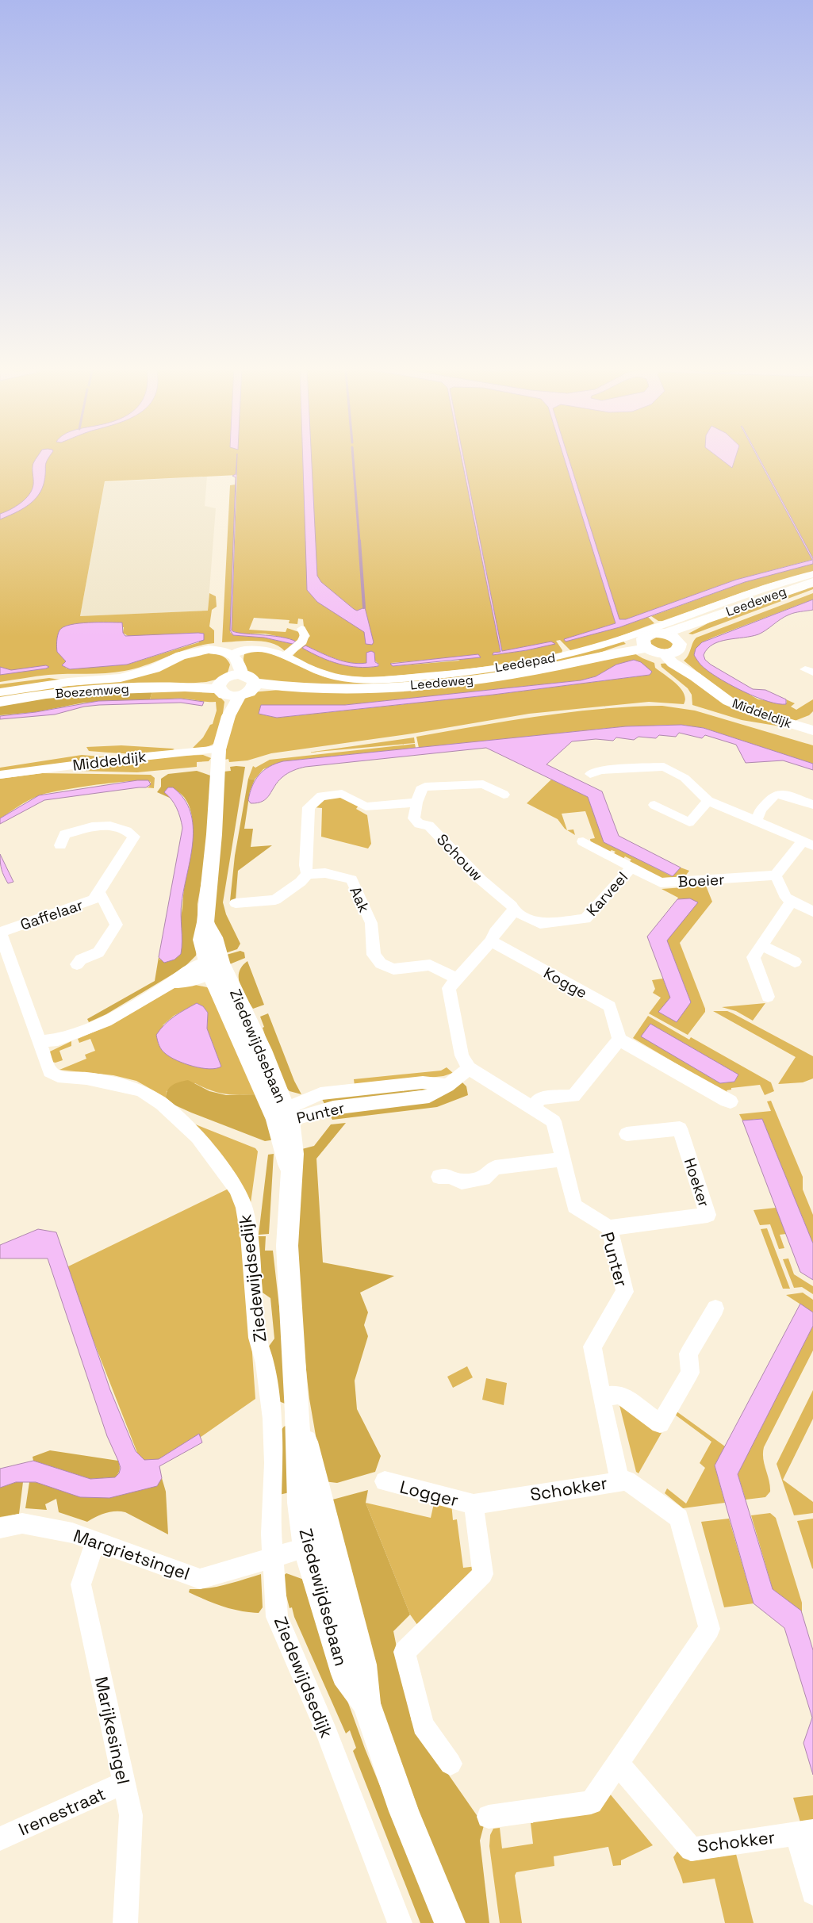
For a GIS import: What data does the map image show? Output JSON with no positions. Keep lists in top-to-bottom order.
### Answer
{
  "streets": {
    "main road": ["Leedeweg", "Boezemweg"],
    "street": [
      "Leedepad",
      "Middeldijk",
      "Schouw",
      "Boeier",
      "Karveel",
      "Aak",
      "Gaffelaar",
      "Kogge",
      "Ziedewijdsebaan",
      "Punter",
      "Hoeker",
      "Ziedewijdsedijk",
      "Schokker",
      "Logger",
      "Margrietsingel",
      "Marijkesingel",
      "Irenestraat"
    ]
  },
  "crossings": [
    ["Leedeweg", "Boezemweg"],
    ["Leedeweg", "Middeldijk"],
    ["Leedeweg", "Ziedewijdsebaan"],
    ["Boezemweg", "Ziedewijdsebaan"],
    ["Middeldijk", "Ziedewijdsebaan"],
    ["Schouw", "Karveel"],
    ["Boeier", "Karveel"],
    ["Gaffelaar", "Ziedewijdsedijk"],
    ["Ziedewijdsebaan", "Punter"],
    ["Ziedewijdsebaan", "Margrietsingel"],
    ["Punter", "Hoeker"],
    ["Punter", "Schokker"],
    ["Ziedewijdsedijk", "Margrietsingel"],
    ["Schokker", "Logger"],
    ["Margrietsingel", "Marijkesingel"],
    ["Marijkesingel", "Irenestraat"]
  ]
}
